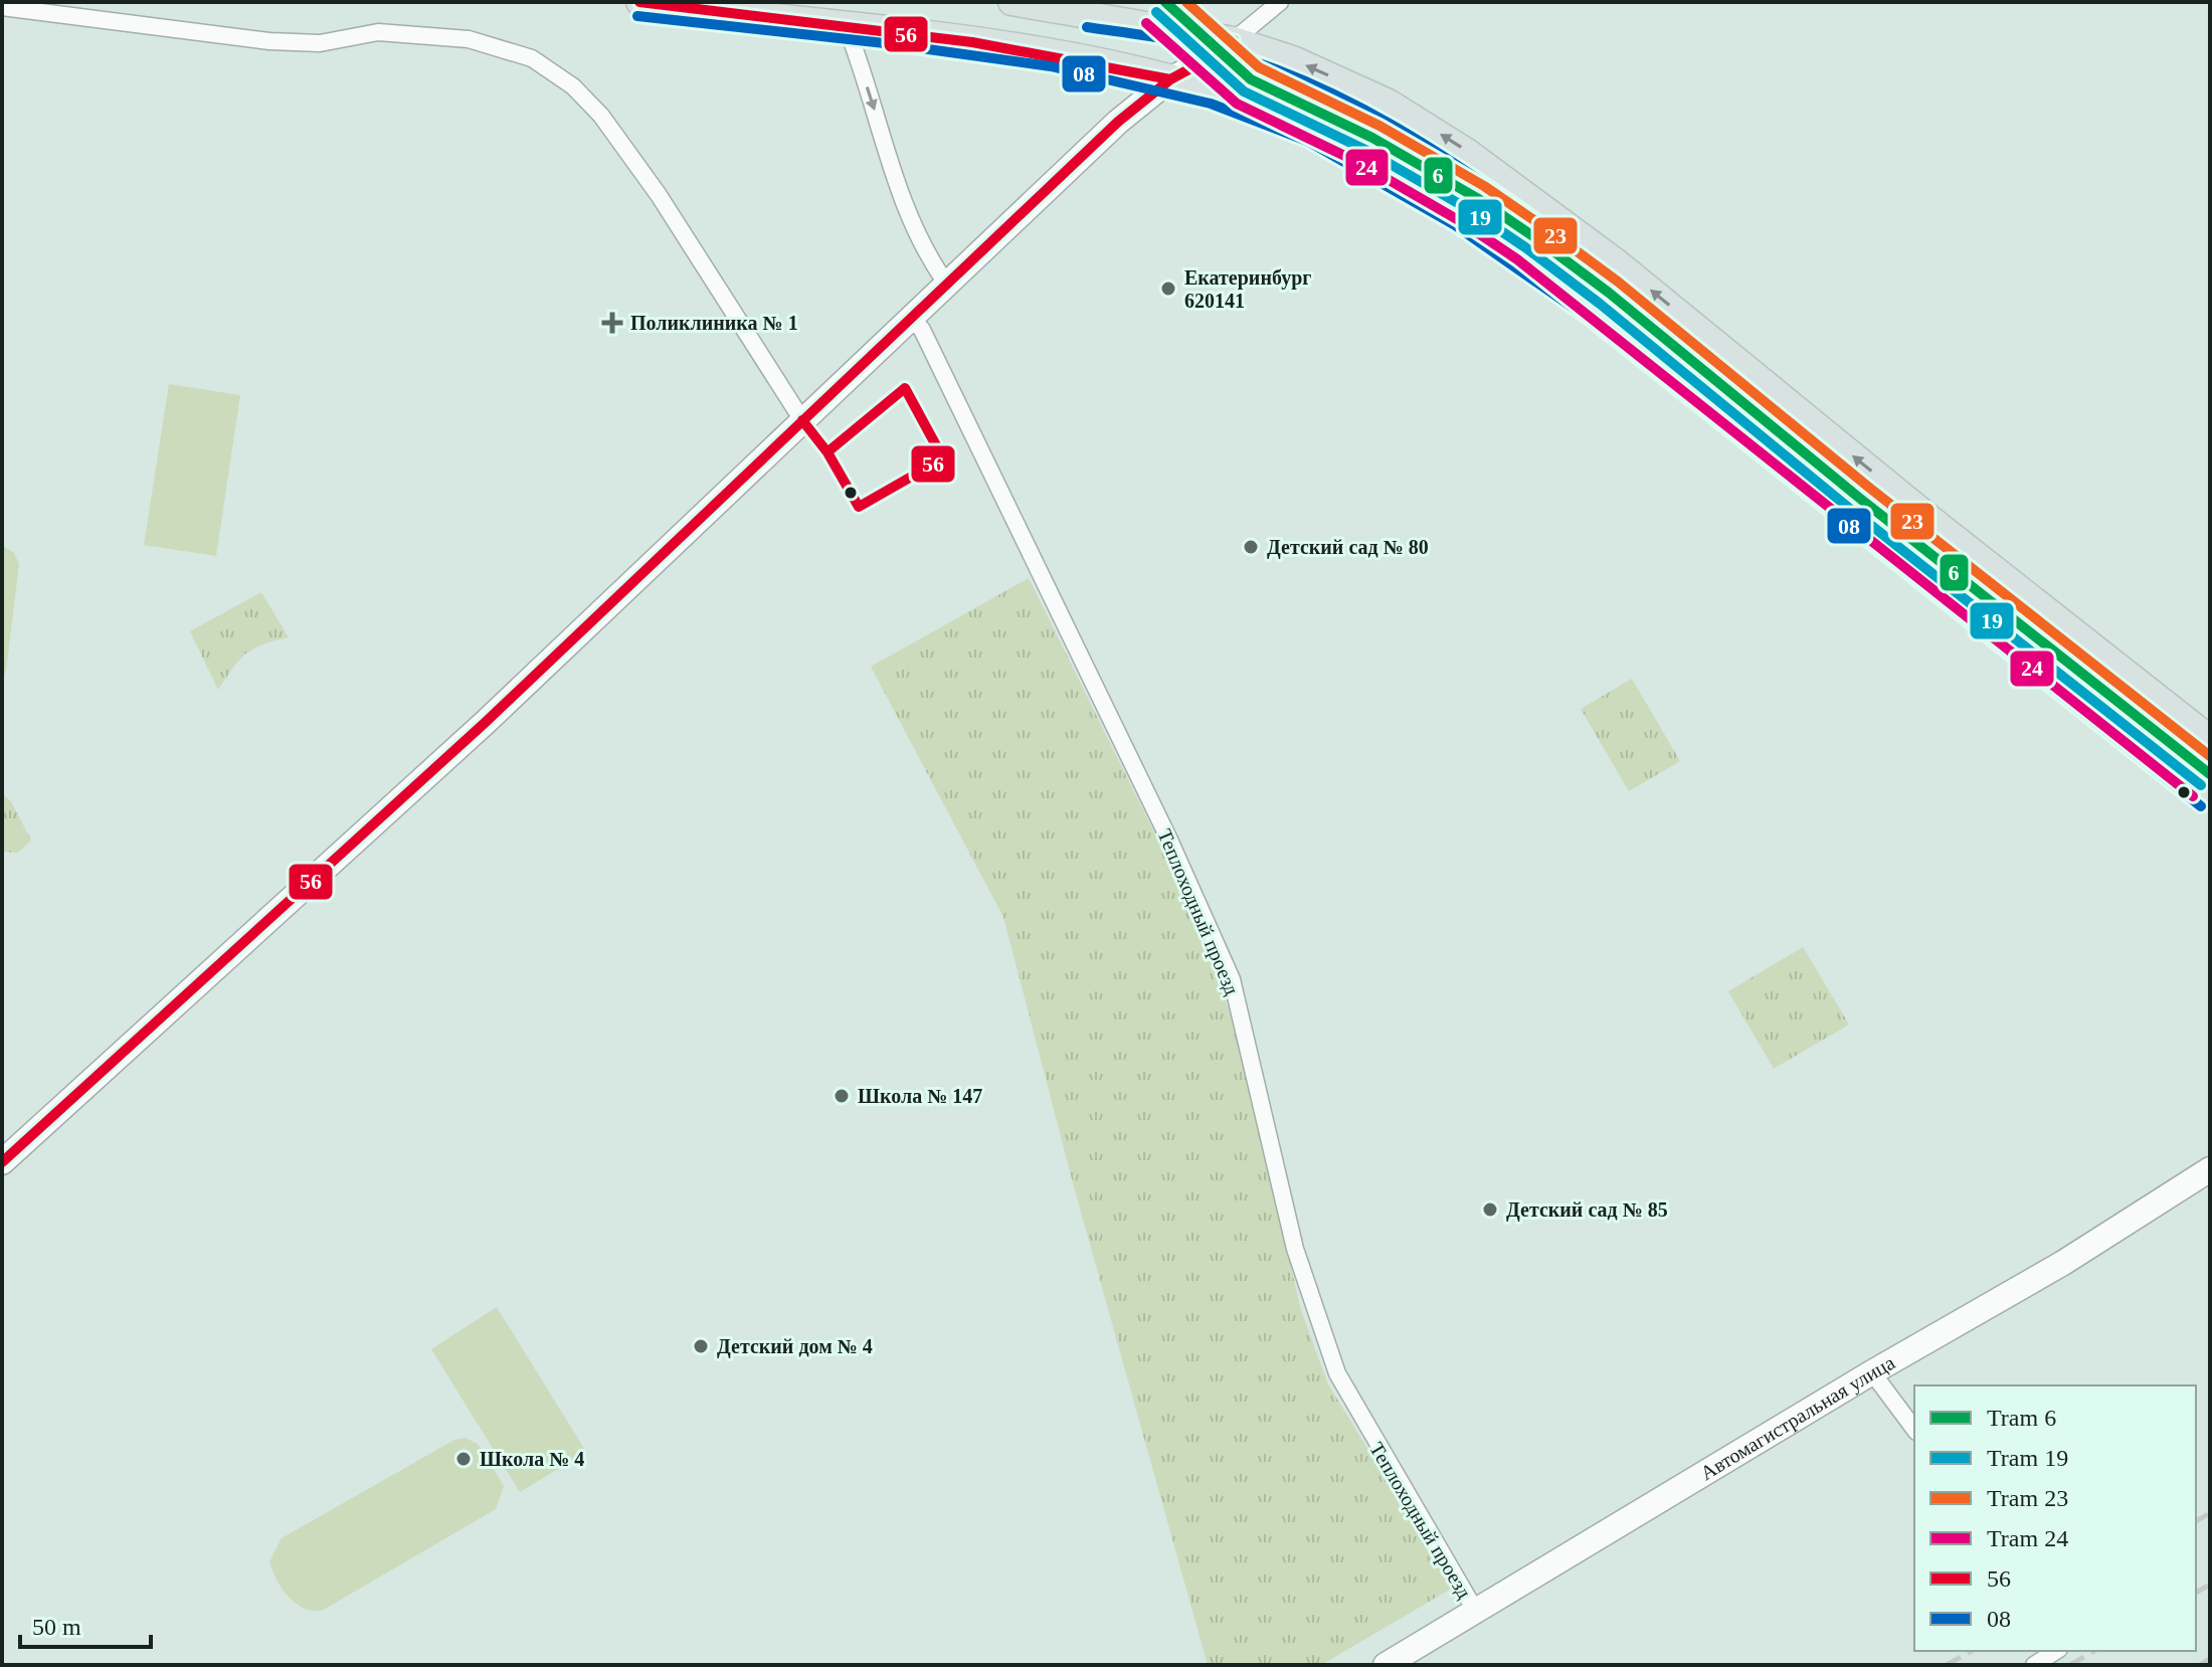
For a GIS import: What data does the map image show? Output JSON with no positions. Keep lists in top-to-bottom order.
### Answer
{
  "streets": {
    "main road": ["Автомагистральная улица"],
    "street": ["Теплоходный проезд"]
  },
  "crossings": [
    ["Теплоходный проезд", "Автомагистральная улица"]
  ],
  "places": {
    "other": [
      "Екатеринбург 620141",
      "Детский сад № 80",
      "Школа № 147",
      "Детский сад № 85",
      "Детский дом № 4",
      "Школа № 4"
    ],
    "health": ["Поликлиника № 1"]
  },
  "lines": [
    "tram line 6",
    "tram line 23",
    "transit line 56",
    "tram line 19",
    "transit line 08",
    "tram line 24"
  ],
  "legend": [
    "Tram 6",
    "Tram 19",
    "Tram 23",
    "Tram 24",
    "56",
    "08"
  ],
  "scale_bar": "50 m"
}
